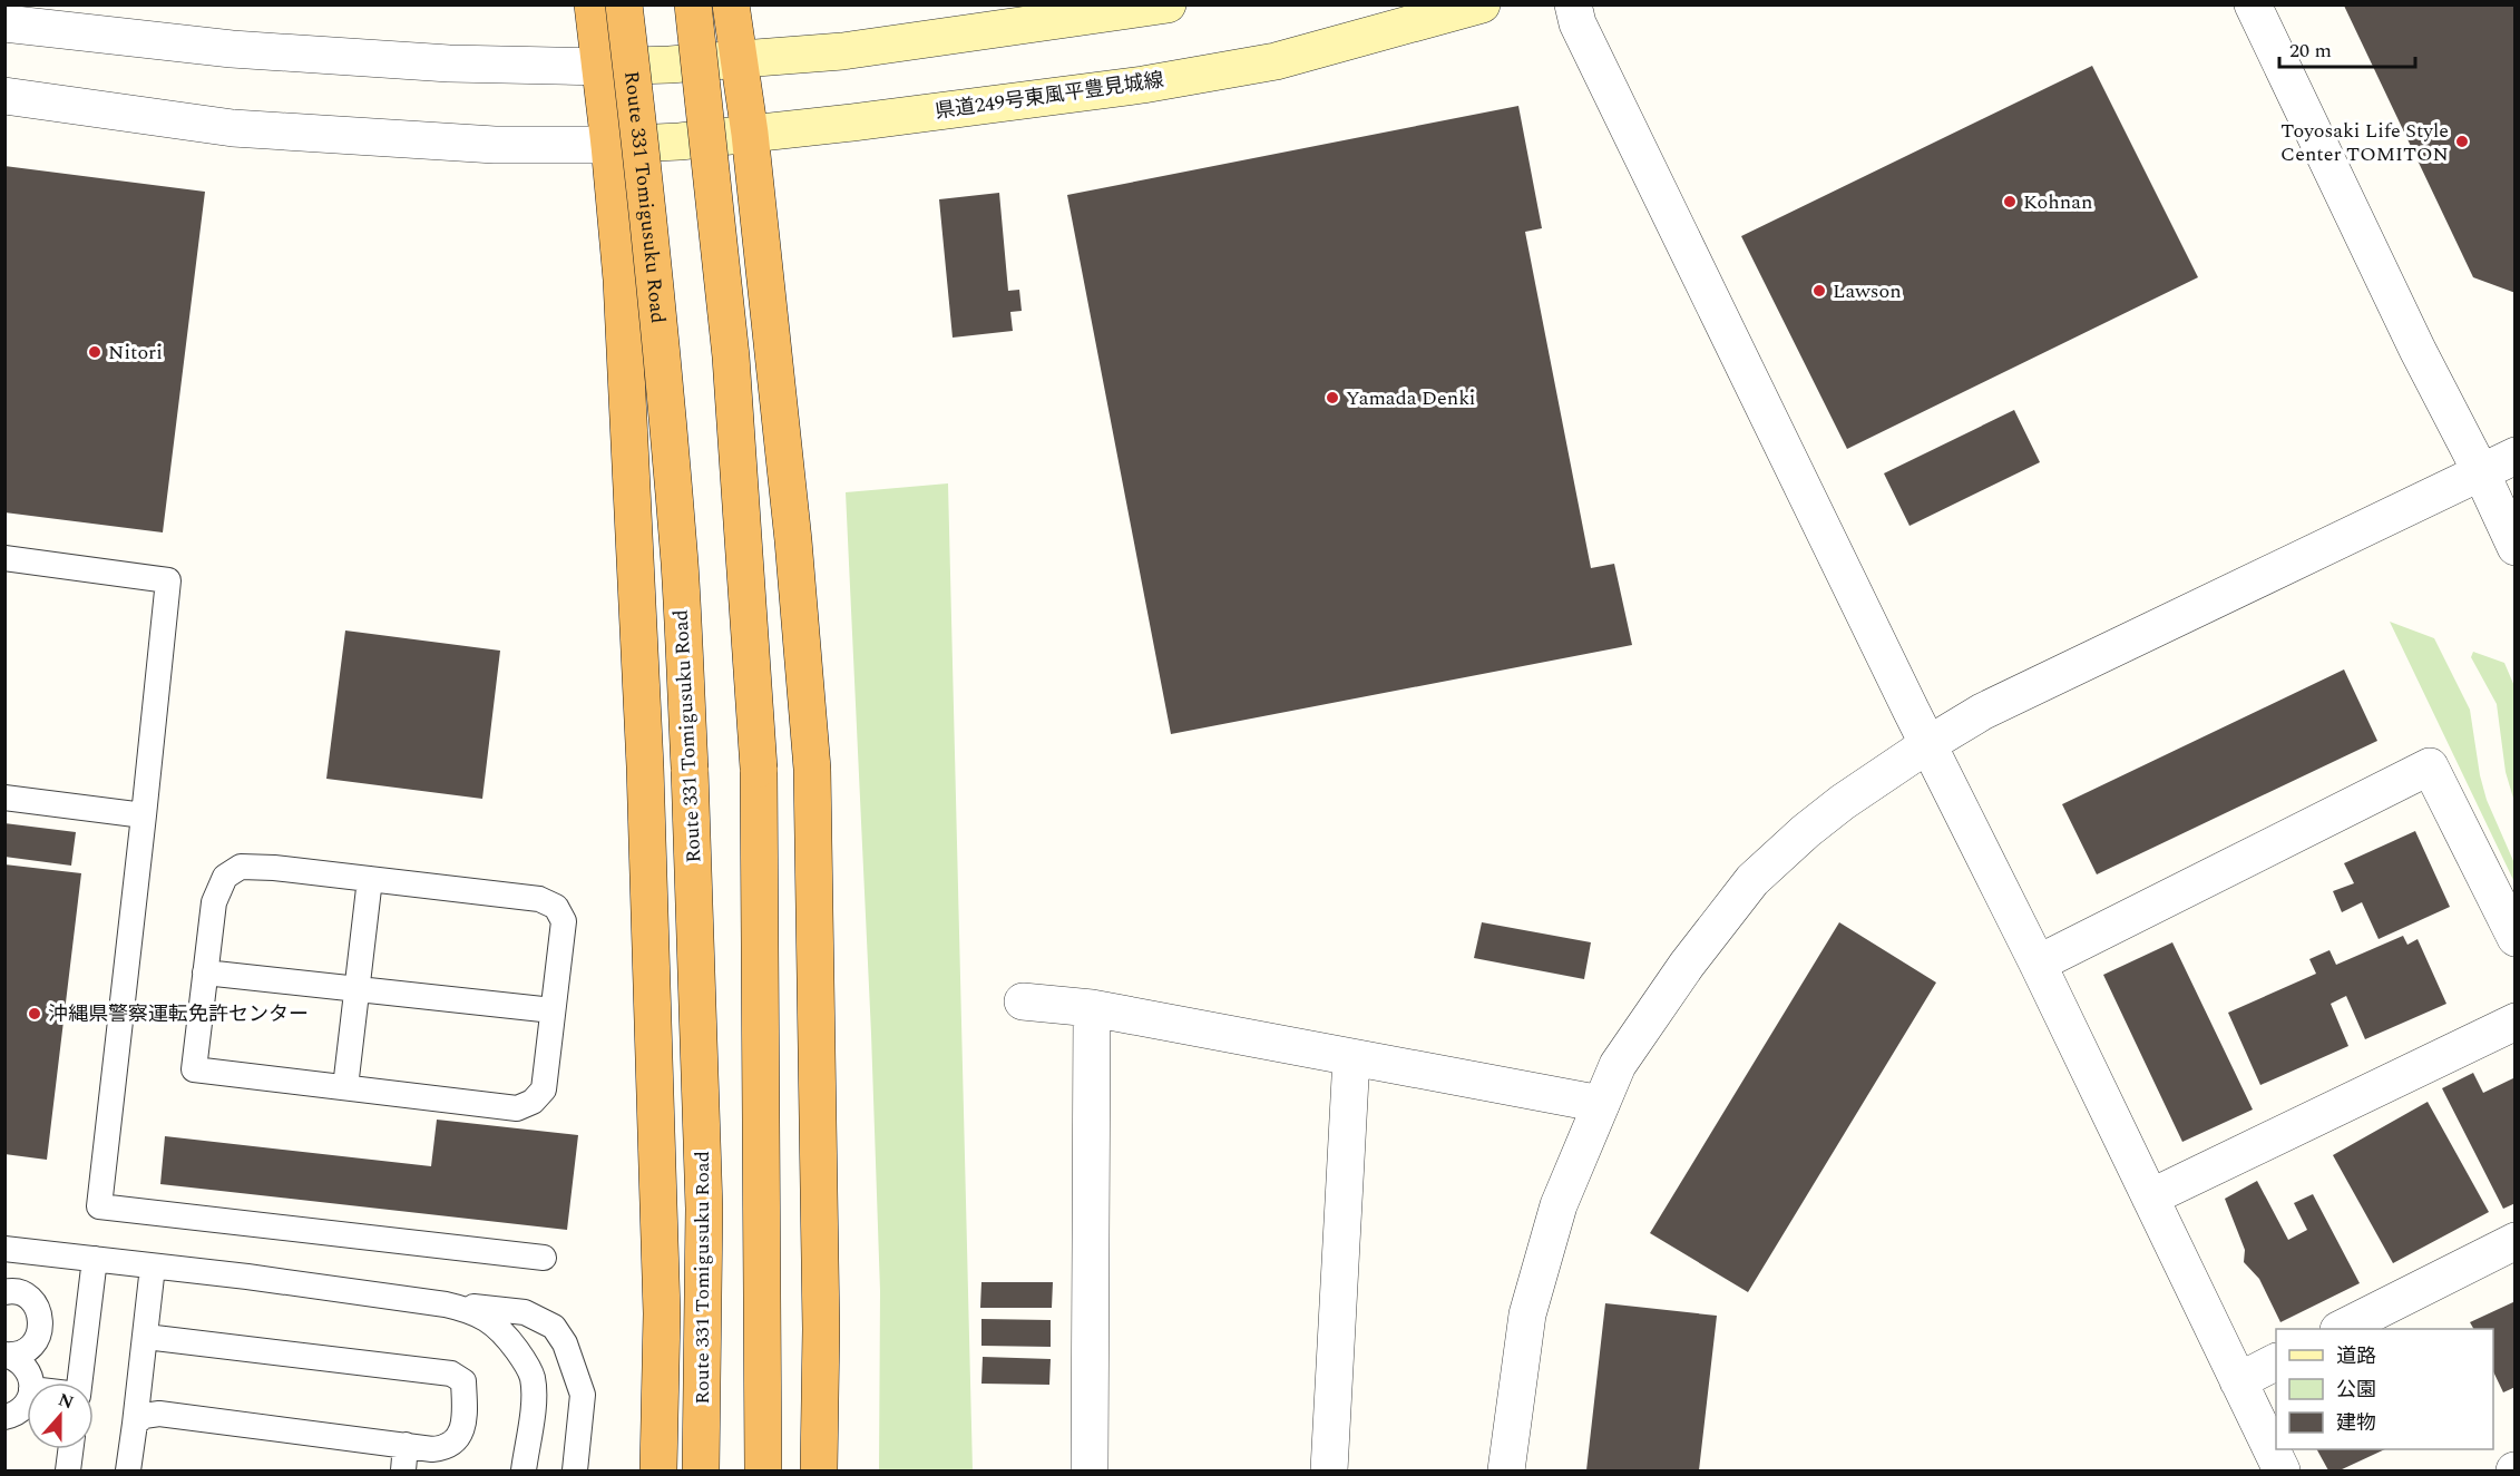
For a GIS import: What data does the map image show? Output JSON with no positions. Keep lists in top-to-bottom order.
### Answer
{
  "streets": {
    "highway": ["Route 331 Tomigusuku Road"],
    "main road": ["県道249号東風平豊見城線"]
  },
  "places": [
    "Toyosaki Life Style Center TOMITON",
    "Kohnan",
    "Lawson",
    "Nitori",
    "Yamada Denki",
    "沖縄県警察運転免許センター"
  ],
  "legend": ["道路", "公園", "建物"],
  "scale_bar": "20 m",
  "north": "top"
}
